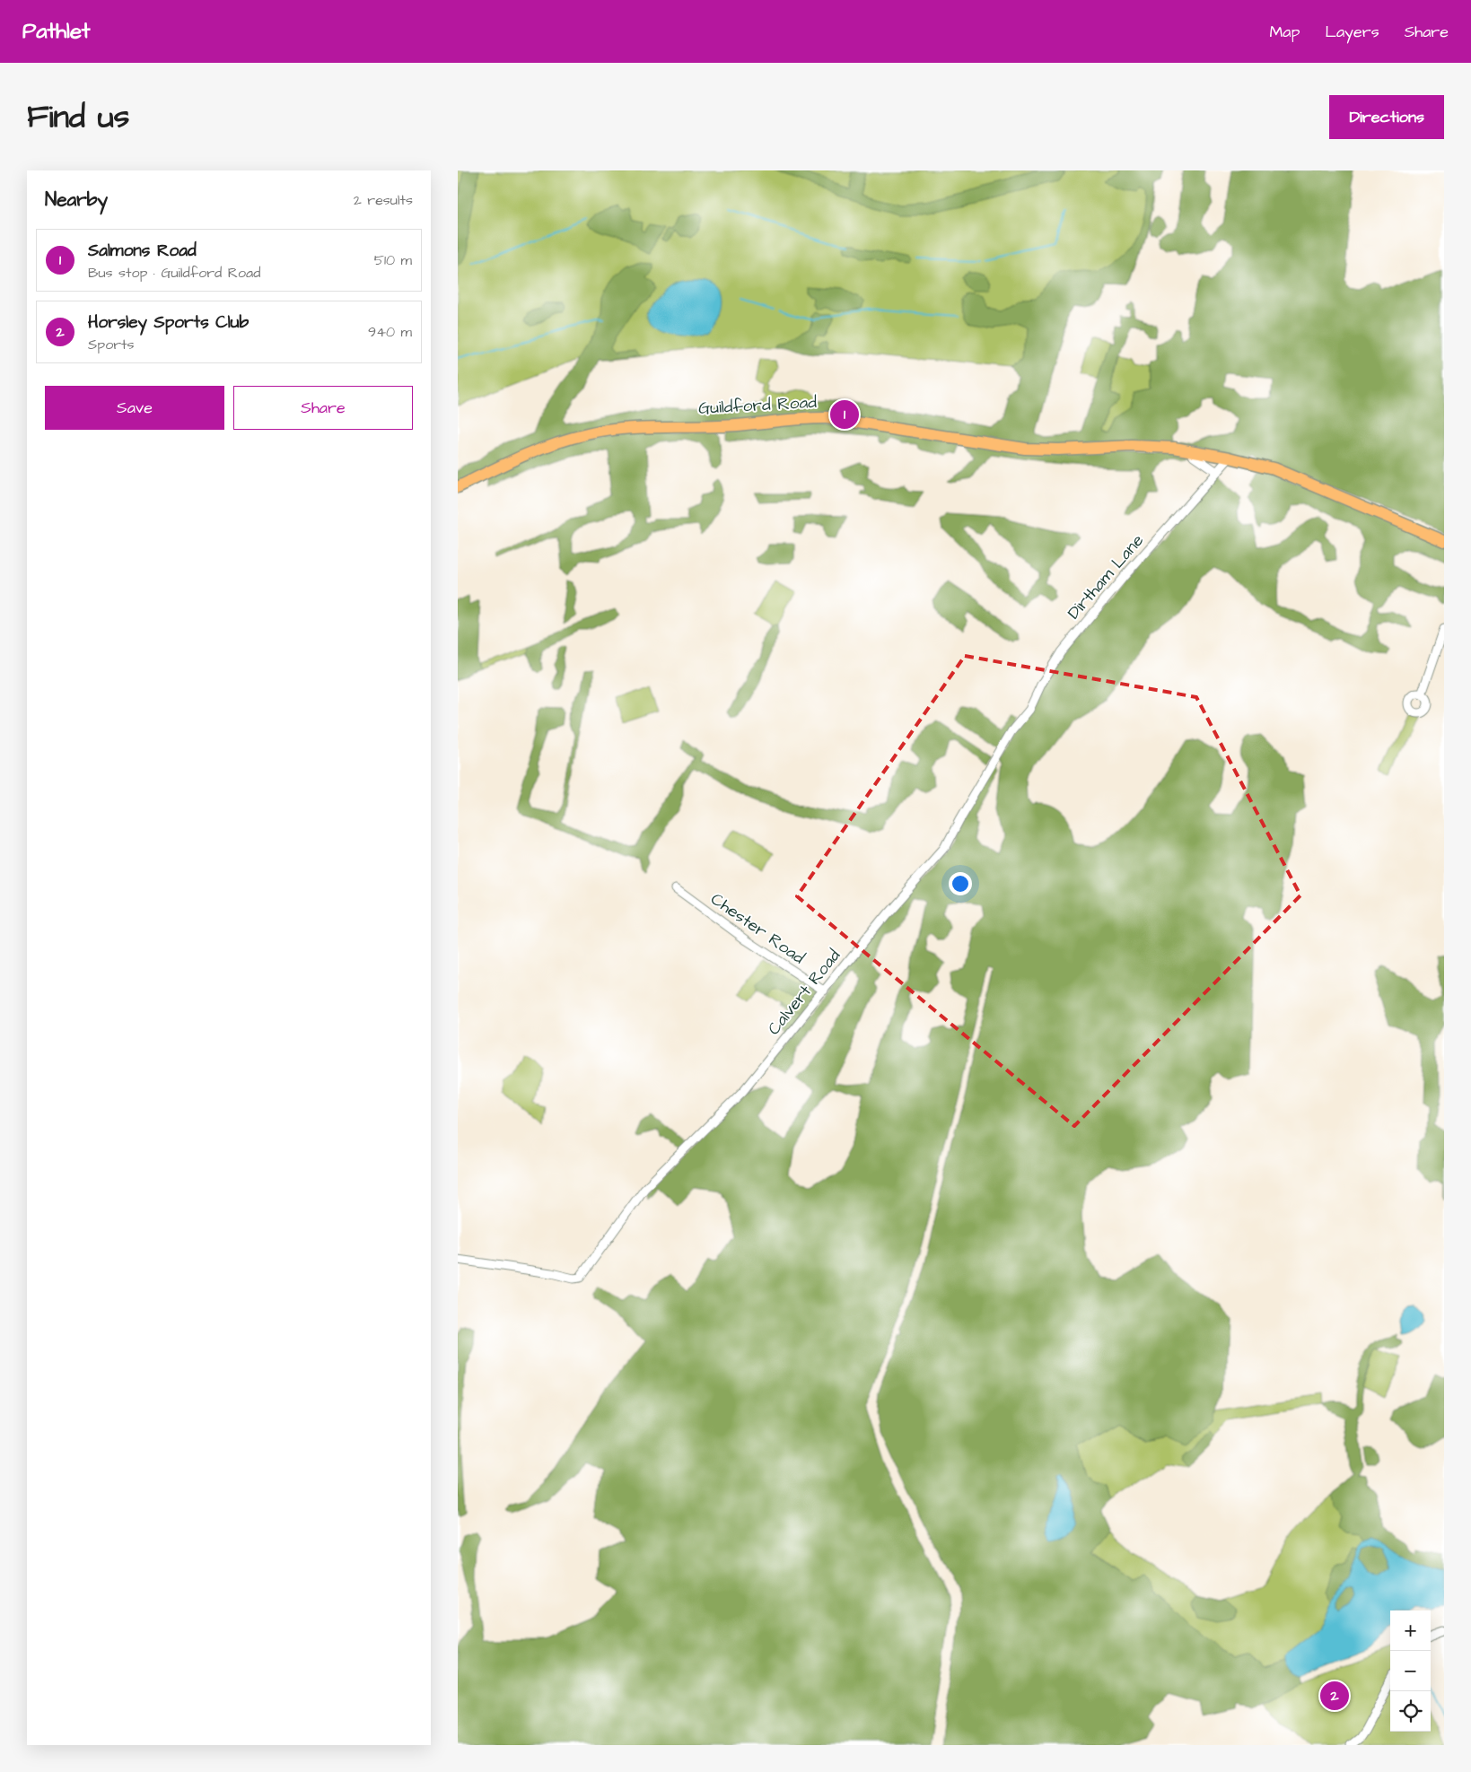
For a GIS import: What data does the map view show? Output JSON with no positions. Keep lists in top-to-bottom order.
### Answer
{
  "streets": {
    "main road": ["Guildford Road"],
    "street": ["Dirtham Lane", "Chester Road", "Calvert Road"]
  },
  "crossings": [
    ["Guildford Road", "Dirtham Lane"],
    ["Dirtham Lane", "Calvert Road"],
    ["Chester Road", "Calvert Road"]
  ],
  "page": {
    "header": "Pathlet",
    "nav": ["Map", "Layers", "Share"],
    "title": "Find us",
    "buttons": [
      "Directions",
      ["Save", "Share"]
    ],
    "heading": ["Nearby", "2 results"],
    "list": [
      {
        "mark": "1",
        "name": "Salmons Road",
        "note": "Bus stop · Guildford Road",
        "value": "510 m"
      },
      {
        "mark": "2",
        "name": "Horsley Sports Club",
        "note": "Sports",
        "value": "940 m"
      }
    ],
    "pins": ["1", "2"],
    "map_buttons": ["+", "−"]
  }
}
